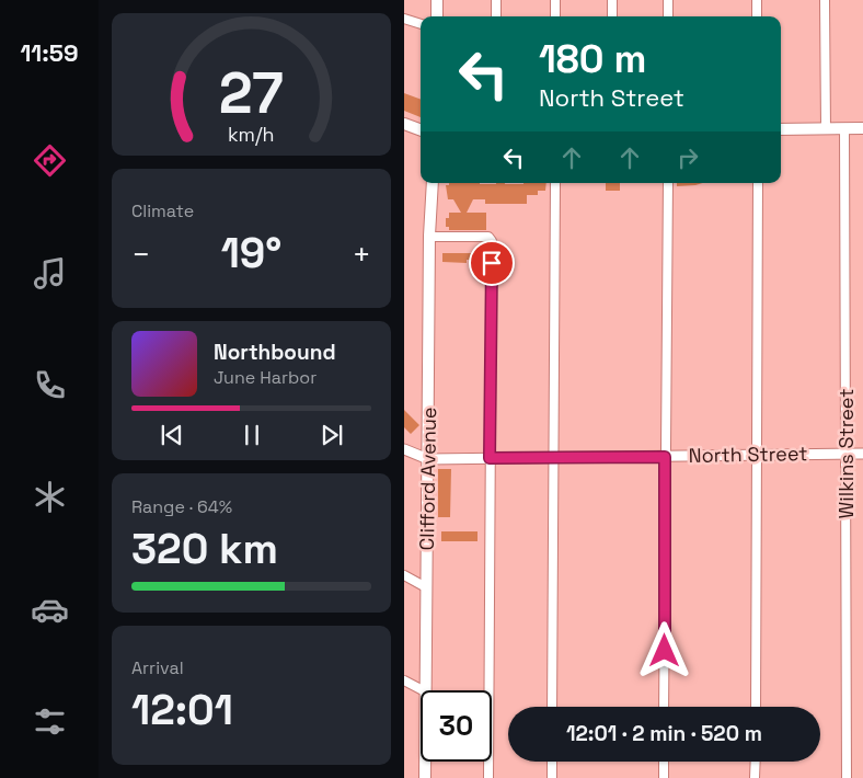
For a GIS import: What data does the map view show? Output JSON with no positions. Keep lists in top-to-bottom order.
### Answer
{
  "streets": {
    "main road": ["Clifford Avenue"],
    "street": ["Wilkins Street", "North Street"]
  },
  "crossings": [
    ["Wilkins Street", "North Street"],
    ["North Street", "Clifford Avenue"]
  ],
  "page": {
    "tabs": "11:59",
    "turn": ["180 m", "North Street"],
    "tile": [
      "Climate",
      ["Range · 64%", "320 km"],
      ["Arrival", "12:01"]
    ],
    "heat": ["−", "19°", "+"],
    "song": ["Northbound", "June Harbor"],
    "limit": "30",
    "trip": "12:01 · 2 min · 520 m",
    "gauge": ["27", "km/h"]
  }
}
